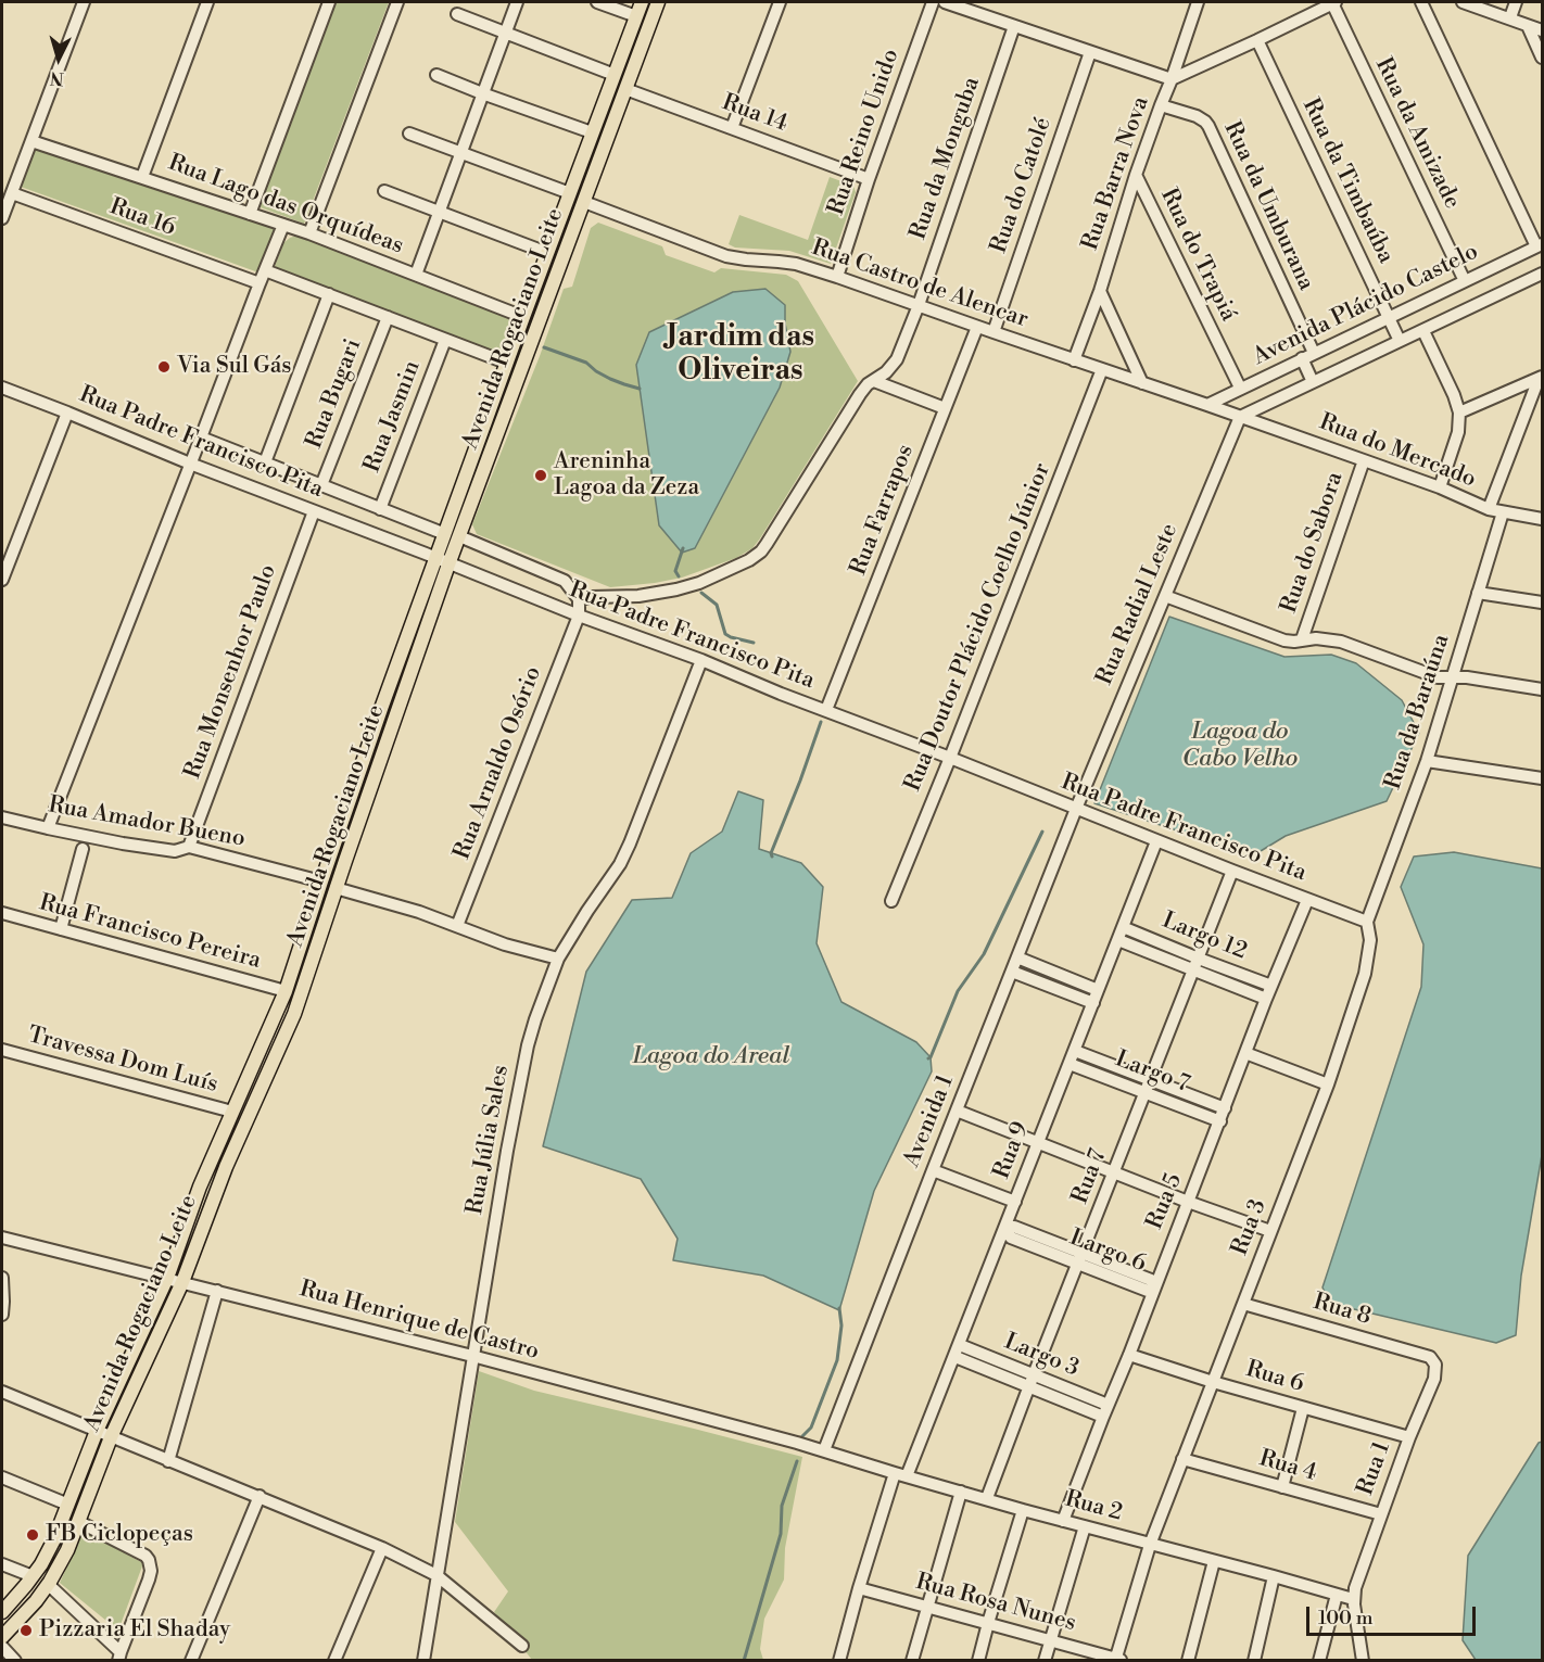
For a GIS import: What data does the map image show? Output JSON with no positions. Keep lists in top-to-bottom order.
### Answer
{
  "streets": {
    "main road": ["Avenida Rogaciano Leite"],
    "street": [
      "Rua 14",
      "Rua Reino Unido",
      "Rua da Amizade",
      "Rua da Monguba",
      "Rua Barra Nova",
      "Rua da Timbaúba",
      "Rua do Catolé",
      "Rua Lago das Orquídeas",
      "Rua da Umburana",
      "Rua 16",
      "Rua do Trapiá",
      "Rua Castro de Alencar",
      "Avenida Plácido Castelo",
      "Rua Bugari",
      "Rua Jasmin",
      "Rua Padre Francisco Pita",
      "Rua do Mercado",
      "Rua Farrapos",
      "Rua do Sabora",
      "Rua Radial Leste",
      "Rua Doutor Plácido Coelho Júnior",
      "Rua Monsenhor Paulo",
      "Rua da Baraúna",
      "Rua Arnaldo Osório",
      "Rua Amador Bueno",
      "Rua Francisco Pereira",
      "Largo 12",
      "Travessa Dom Luís",
      "Largo 7",
      "Avenida 1",
      "Rua Júlia Sales",
      "Rua 9",
      "Rua 7",
      "Rua 5",
      "Rua 3",
      "Largo 6",
      "Rua 8",
      "Rua Henrique de Castro",
      "Largo 3",
      "Rua 6",
      "Rua 4",
      "Rua 1",
      "Rua 2",
      "Rua Rosa Nunes"
    ]
  },
  "crossings": [
    ["Rua 14", "Rua Reino Unido"],
    ["Rua 14", "Avenida Rogaciano Leite"],
    ["Rua Reino Unido", "Rua Castro de Alencar"],
    ["Rua da Amizade", "Avenida Plácido Castelo"],
    ["Rua da Monguba", "Rua Castro de Alencar"],
    ["Rua da Monguba", "Rua Padre Francisco Pita"],
    ["Rua Barra Nova", "Rua da Umburana"],
    ["Rua Barra Nova", "Rua do Trapiá"],
    ["Rua Barra Nova", "Rua Castro de Alencar"],
    ["Rua da Timbaúba", "Avenida Plácido Castelo"],
    ["Rua do Catolé", "Rua Castro de Alencar"],
    ["Rua Lago das Orquídeas", "Avenida Rogaciano Leite"],
    ["Rua da Umburana", "Avenida Plácido Castelo"],
    ["Rua do Trapiá", "Avenida Plácido Castelo"],
    ["Rua Castro de Alencar", "Avenida Plácido Castelo"],
    ["Rua Castro de Alencar", "Avenida Rogaciano Leite"],
    ["Rua Castro de Alencar", "Rua do Mercado"],
    ["Rua Castro de Alencar", "Rua Farrapos"],
    ["Rua Castro de Alencar", "Rua Radial Leste"],
    ["Rua Castro de Alencar", "Rua Doutor Plácido Coelho Júnior"],
    ["Avenida Plácido Castelo", "Rua do Mercado"],
    ["Avenida Plácido Castelo", "Rua Radial Leste"],
    ["Avenida Rogaciano Leite", "Rua Padre Francisco Pita"],
    ["Avenida Rogaciano Leite", "Rua Amador Bueno"],
    ["Avenida Rogaciano Leite", "Rua Francisco Pereira"],
    ["Avenida Rogaciano Leite", "Travessa Dom Luís"],
    ["Avenida Rogaciano Leite", "Rua Henrique de Castro"],
    ["Rua Bugari", "Rua Padre Francisco Pita"],
    ["Rua Jasmin", "Rua Padre Francisco Pita"],
    ["Rua Padre Francisco Pita", "Rua Farrapos"],
    ["Rua Padre Francisco Pita", "Rua Radial Leste"],
    ["Rua Padre Francisco Pita", "Rua Doutor Plácido Coelho Júnior"],
    ["Rua Padre Francisco Pita", "Rua Monsenhor Paulo"],
    ["Rua Padre Francisco Pita", "Rua da Baraúna"],
    ["Rua Padre Francisco Pita", "Rua Arnaldo Osório"],
    ["Rua Padre Francisco Pita", "Avenida 1"],
    ["Rua Padre Francisco Pita", "Rua Júlia Sales"],
    ["Rua Padre Francisco Pita", "Rua 9"],
    ["Rua Padre Francisco Pita", "Rua 7"],
    ["Rua Padre Francisco Pita", "Rua 5"],
    ["Rua Padre Francisco Pita", "Rua 3"],
    ["Rua do Mercado", "Rua do Sabora"],
    ["Rua do Mercado", "Rua Radial Leste"],
    ["Rua do Mercado", "Rua da Baraúna"],
    ["Rua Radial Leste", "Avenida 1"],
    ["Rua Monsenhor Paulo", "Rua Amador Bueno"],
    ["Rua da Baraúna", "Rua 3"],
    ["Largo 12", "Rua 9"],
    ["Largo 12", "Rua 7"],
    ["Largo 12", "Rua 5"],
    ["Largo 7", "Rua 9"],
    ["Largo 7", "Rua 7"],
    ["Largo 7", "Rua 5"],
    ["Avenida 1", "Rua Henrique de Castro"],
    ["Avenida 1", "Rua 2"],
    ["Rua Júlia Sales", "Rua Henrique de Castro"],
    ["Rua 9", "Largo 6"],
    ["Rua 9", "Largo 3"],
    ["Rua 9", "Rua 2"],
    ["Rua 9", "Rua Rosa Nunes"],
    ["Rua 7", "Largo 6"],
    ["Rua 7", "Largo 3"],
    ["Rua 7", "Rua 2"],
    ["Rua 5", "Largo 6"],
    ["Rua 5", "Largo 3"],
    ["Rua 5", "Rua 6"],
    ["Rua 5", "Rua 2"],
    ["Rua 3", "Rua 8"],
    ["Rua 3", "Rua 6"],
    ["Rua 3", "Rua 4"],
    ["Rua 3", "Rua 2"],
    ["Rua 3", "Rua Rosa Nunes"],
    ["Rua 8", "Rua 1"],
    ["Rua Henrique de Castro", "Rua 2"],
    ["Rua 6", "Rua 1"],
    ["Rua 4", "Rua 1"],
    ["Rua 1", "Rua 2"]
  ],
  "districts": ["Jardim das Oliveiras"],
  "water": ["Lagoa do Cabo Velho", "Lagoa do Areal"],
  "places": [
    "Via Sul Gás",
    "Areninha Lagoa da Zeza",
    "FB Ciclopeças",
    "Pizzaria El Shaday"
  ],
  "scale_bar": "100 m",
  "north": "bottom"
}
